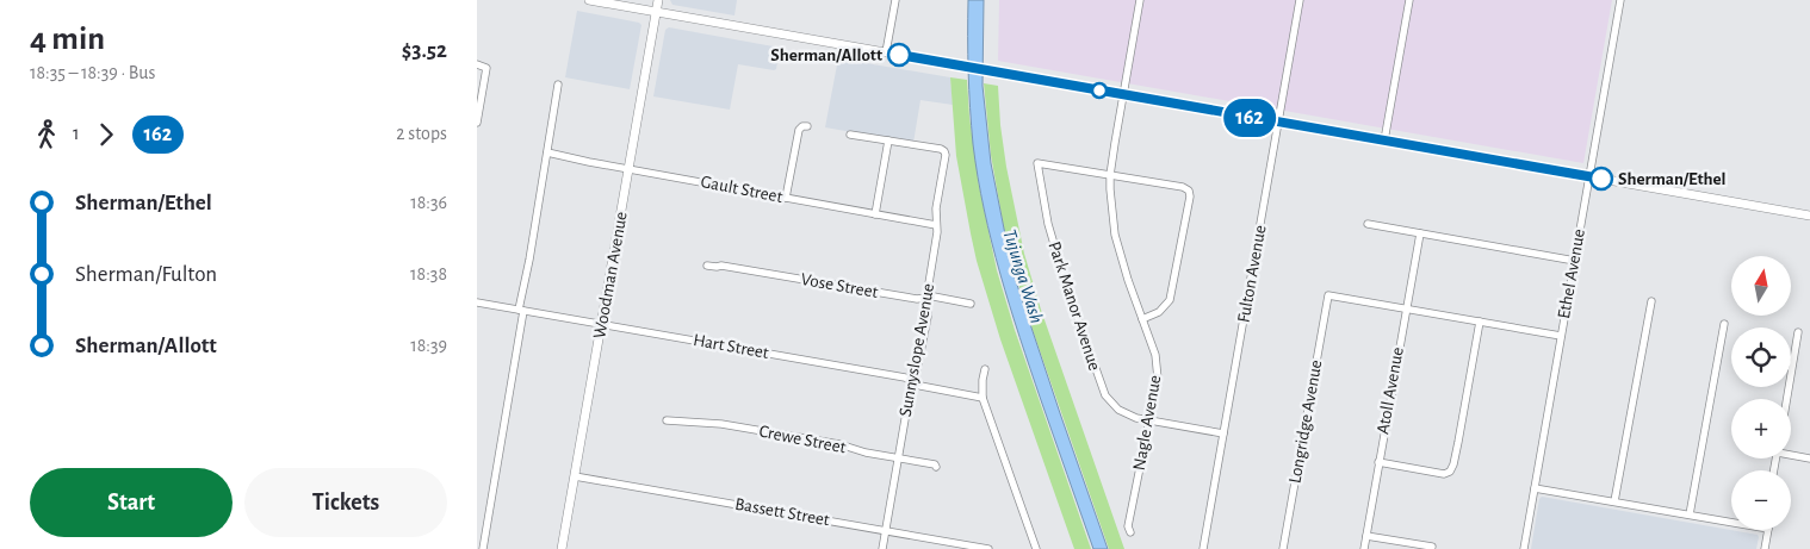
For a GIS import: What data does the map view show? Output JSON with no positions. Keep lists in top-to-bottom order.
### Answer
{
  "streets": {
    "main road": ["Woodman Avenue"],
    "street": [
      "Gault Street",
      "Fulton Avenue",
      "Ethel Avenue",
      "Vose Street",
      "Park Manor Avenue",
      "Hart Street",
      "Sunnyslope Avenue",
      "Atoll Avenue",
      "Longridge Avenue",
      "Nagle Avenue",
      "Crewe Street",
      "Bassett Street"
    ]
  },
  "crossings": [
    ["Gault Street", "Woodman Avenue"],
    ["Gault Street", "Sunnyslope Avenue"],
    ["Woodman Avenue", "Hart Street"],
    ["Woodman Avenue", "Bassett Street"],
    ["Vose Street", "Sunnyslope Avenue"],
    ["Park Manor Avenue", "Nagle Avenue"],
    ["Hart Street", "Sunnyslope Avenue"],
    ["Sunnyslope Avenue", "Crewe Street"],
    ["Sunnyslope Avenue", "Bassett Street"],
    ["Atoll Avenue", "Longridge Avenue"]
  ],
  "water": ["Tujunga Wash"],
  "places": ["Sherman/Allott", "Sherman/Ethel"],
  "lines": ["bus line 162"],
  "north": "top",
  "page": {
    "heading": ["4 min", "18:35 – 18:39 · Bus", "$3.52"],
    "on_map": "162",
    "legs": ["1", "162", "2 stops"],
    "list": [
      {
        "name": "Sherman/Ethel",
        "value": "18:36"
      },
      {
        "name": "Sherman/Fulton",
        "value": "18:38"
      },
      {
        "name": "Sherman/Allott",
        "value": "18:39"
      }
    ],
    "map_buttons": ["+", "−"],
    "buttons": ["Start", "Tickets"]
  }
}
